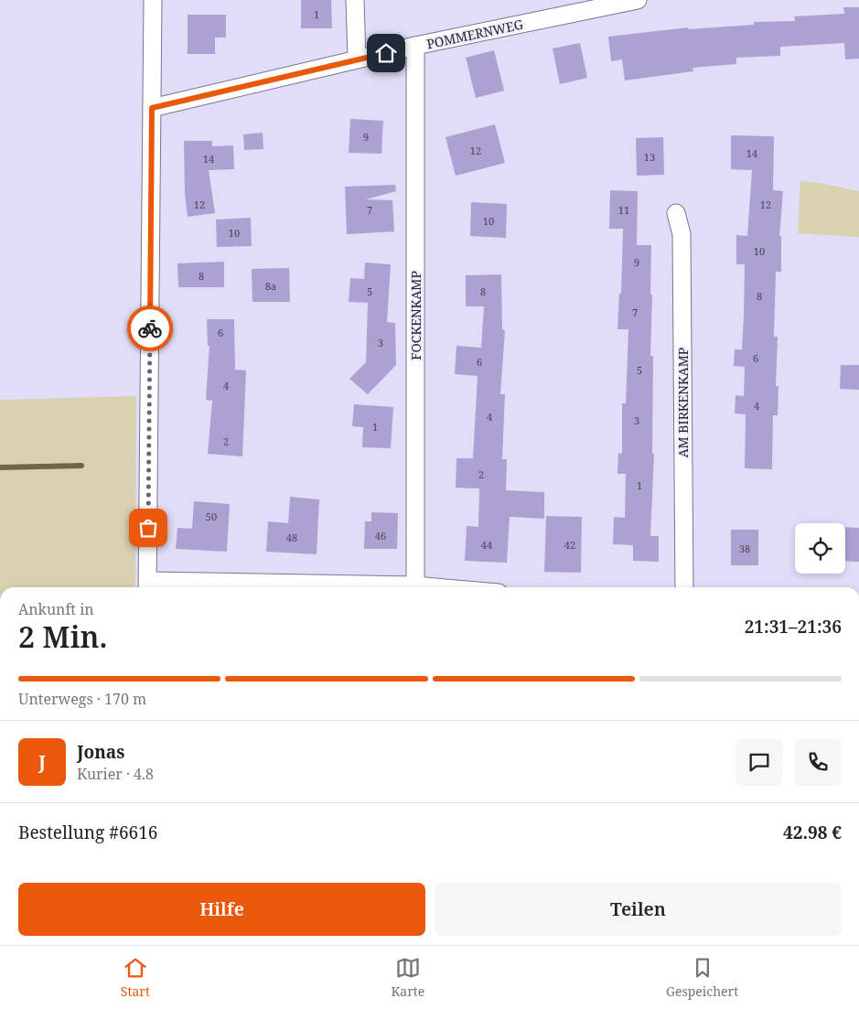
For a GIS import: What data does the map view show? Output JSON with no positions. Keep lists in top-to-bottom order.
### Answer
{
  "streets": {
    "street": ["POMMERNWEG", "FOCKENKAMP", "AM BIRKENKAMP"]
  },
  "crossings": [
    ["POMMERNWEG", "FOCKENKAMP"]
  ],
  "house_numbers": [
    "1",
    "9",
    "12",
    "14",
    "13",
    "14",
    "12",
    "12",
    "7",
    "11",
    "10",
    "10",
    "10",
    "9",
    "8",
    "8a",
    "5",
    "8",
    "8",
    "7",
    "6",
    "3",
    "6",
    "6",
    "5",
    "4",
    "4",
    "4",
    "3",
    "1",
    "2",
    "2",
    "1",
    "50",
    "46",
    "48",
    "44",
    "42",
    "38"
  ],
  "page": {
    "heading": ["2 Min.", "Ankunft in", "21:31–21:36"],
    "panel": [
      "Jonas",
      "Kurier · 4.8",
      "Bestellung #6616",
      "42.98 €"
    ],
    "bar": "Unterwegs · 170 m",
    "round": "J",
    "buttons": ["Hilfe", "Teilen"],
    "tabs": ["Start", "Karte", "Gespeichert"]
  }
}
